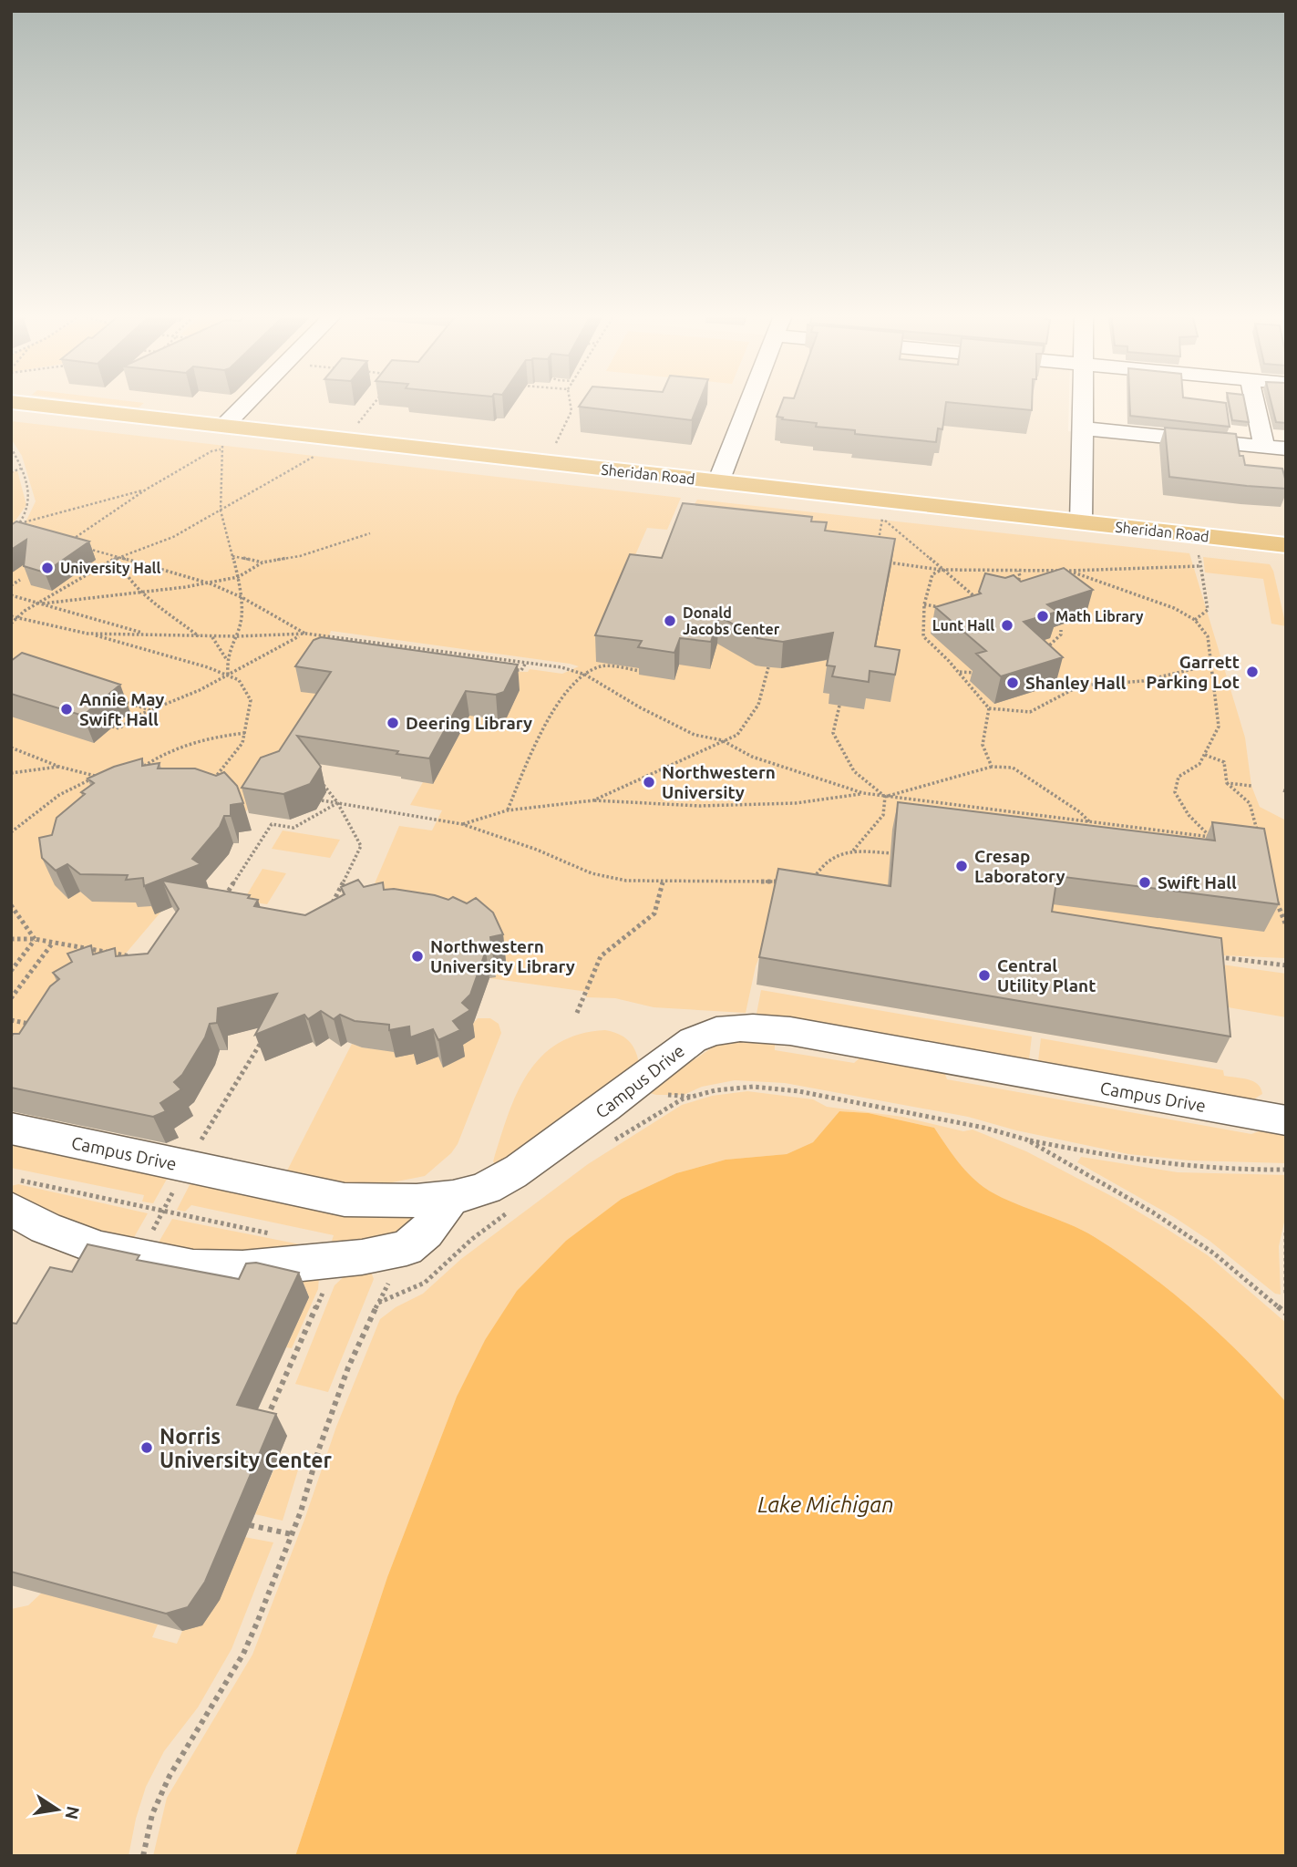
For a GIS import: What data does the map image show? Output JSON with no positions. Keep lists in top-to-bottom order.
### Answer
{
  "streets": {
    "main road": ["Sheridan Road"],
    "street": ["Campus Drive"]
  },
  "water": ["Lake Michigan"],
  "places": [
    "University Hall",
    "Math Library",
    "Donald Jacobs Center",
    "Lunt Hall",
    "Garrett Parking Lot",
    "Shanley Hall",
    "Annie May Swift Hall",
    "Deering Library",
    "Northwestern University",
    "Cresap Laboratory",
    "Swift Hall",
    "Northwestern University Library",
    "Central Utility Plant",
    "Norris University Center"
  ],
  "north": "right"
}
